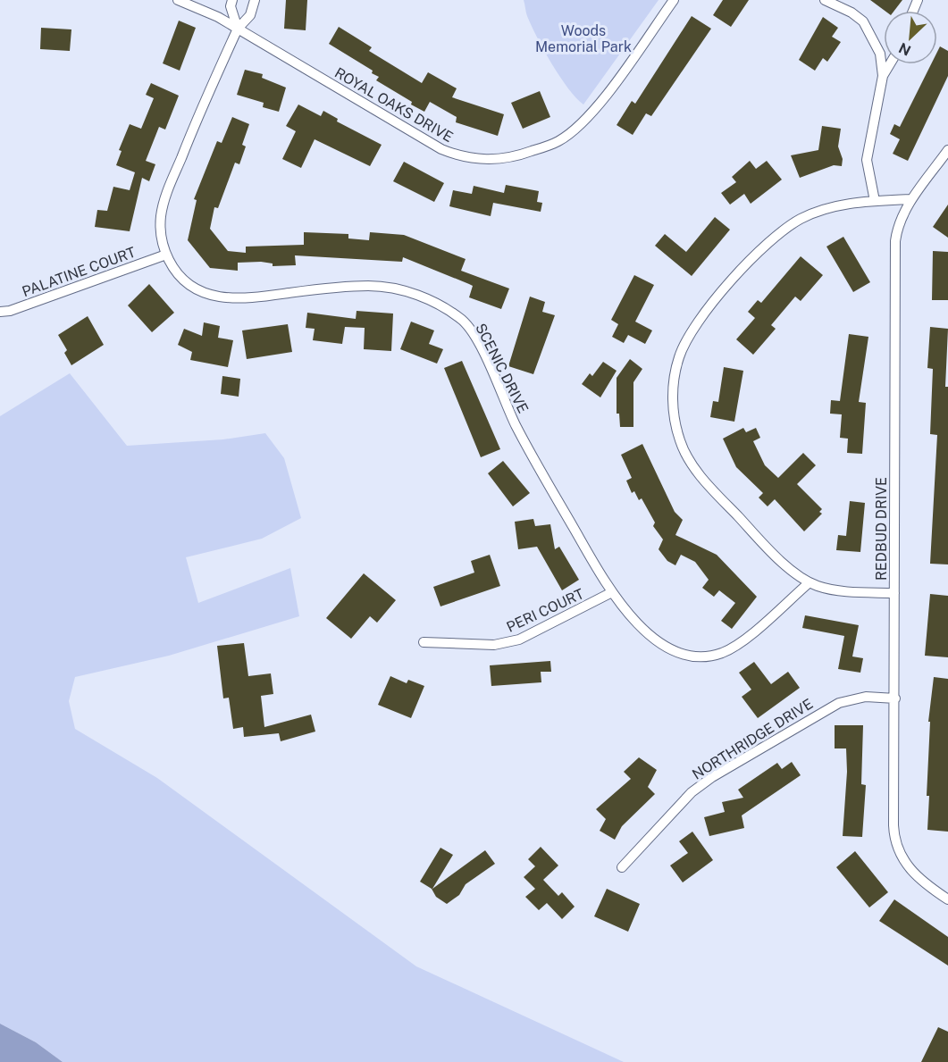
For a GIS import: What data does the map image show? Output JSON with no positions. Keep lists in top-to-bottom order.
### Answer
{
  "streets": {
    "street": [
      "ROYAL OAKS DRIVE",
      "PALATINE COURT",
      "SCENIC DRIVE",
      "REDBUD DRIVE",
      "PERI COURT",
      "NORTHRIDGE DRIVE"
    ]
  },
  "crossings": [
    ["ROYAL OAKS DRIVE", "SCENIC DRIVE"],
    ["PALATINE COURT", "SCENIC DRIVE"],
    ["SCENIC DRIVE", "PERI COURT"],
    ["REDBUD DRIVE", "NORTHRIDGE DRIVE"]
  ],
  "parks": ["Woods Memorial Park"],
  "north": "bottom left"
}
